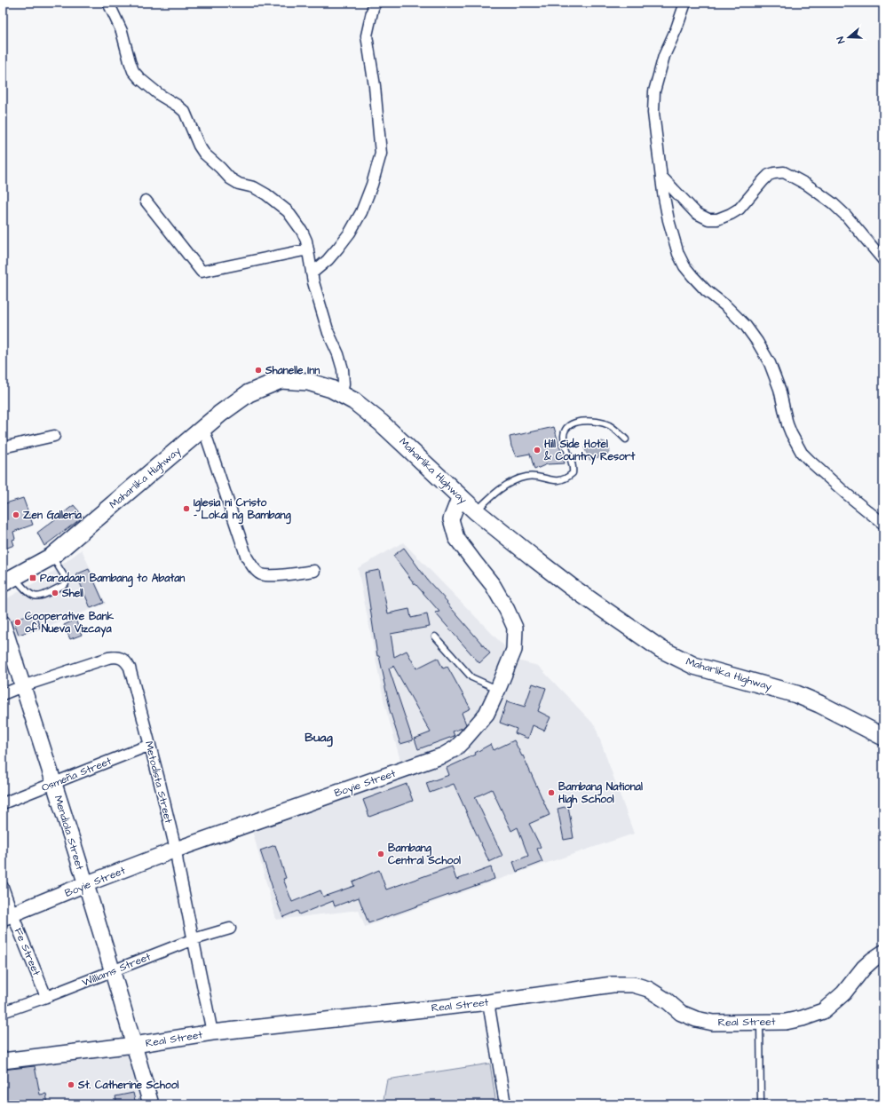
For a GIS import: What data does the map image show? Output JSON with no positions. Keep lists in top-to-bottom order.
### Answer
{
  "streets": {
    "main road": ["Maharlika Highway"],
    "street": [
      "Osmeña Street",
      "Metodista Street",
      "Boyie Street",
      "Mendiola Street",
      "Fe Street",
      "Williams Street",
      "Real Street"
    ]
  },
  "crossings": [
    ["Maharlika Highway", "Boyie Street"],
    ["Osmeña Street", "Metodista Street"],
    ["Osmeña Street", "Mendiola Street"],
    ["Metodista Street", "Boyie Street"],
    ["Metodista Street", "Mendiola Street"],
    ["Metodista Street", "Williams Street"],
    ["Metodista Street", "Real Street"],
    ["Boyie Street", "Mendiola Street"],
    ["Boyie Street", "Fe Street"],
    ["Mendiola Street", "Williams Street"],
    ["Mendiola Street", "Real Street"],
    ["Fe Street", "Williams Street"]
  ],
  "districts": ["Buag"],
  "places": {
    "other": [
      "Shanelle Inn",
      "Hill Side Hotel & Country Resort",
      "Iglesia ni Cristo - Lokal ng Bambang",
      "Zen Galleria",
      "Shell",
      "Cooperative Bank of Nueva Vizcaya",
      "Bambang National High School",
      "Bambang Central School",
      "St. Catherine School"
    ],
    "transit": ["Paradaan Bambang to Abatan"]
  },
  "north": "left"
}
